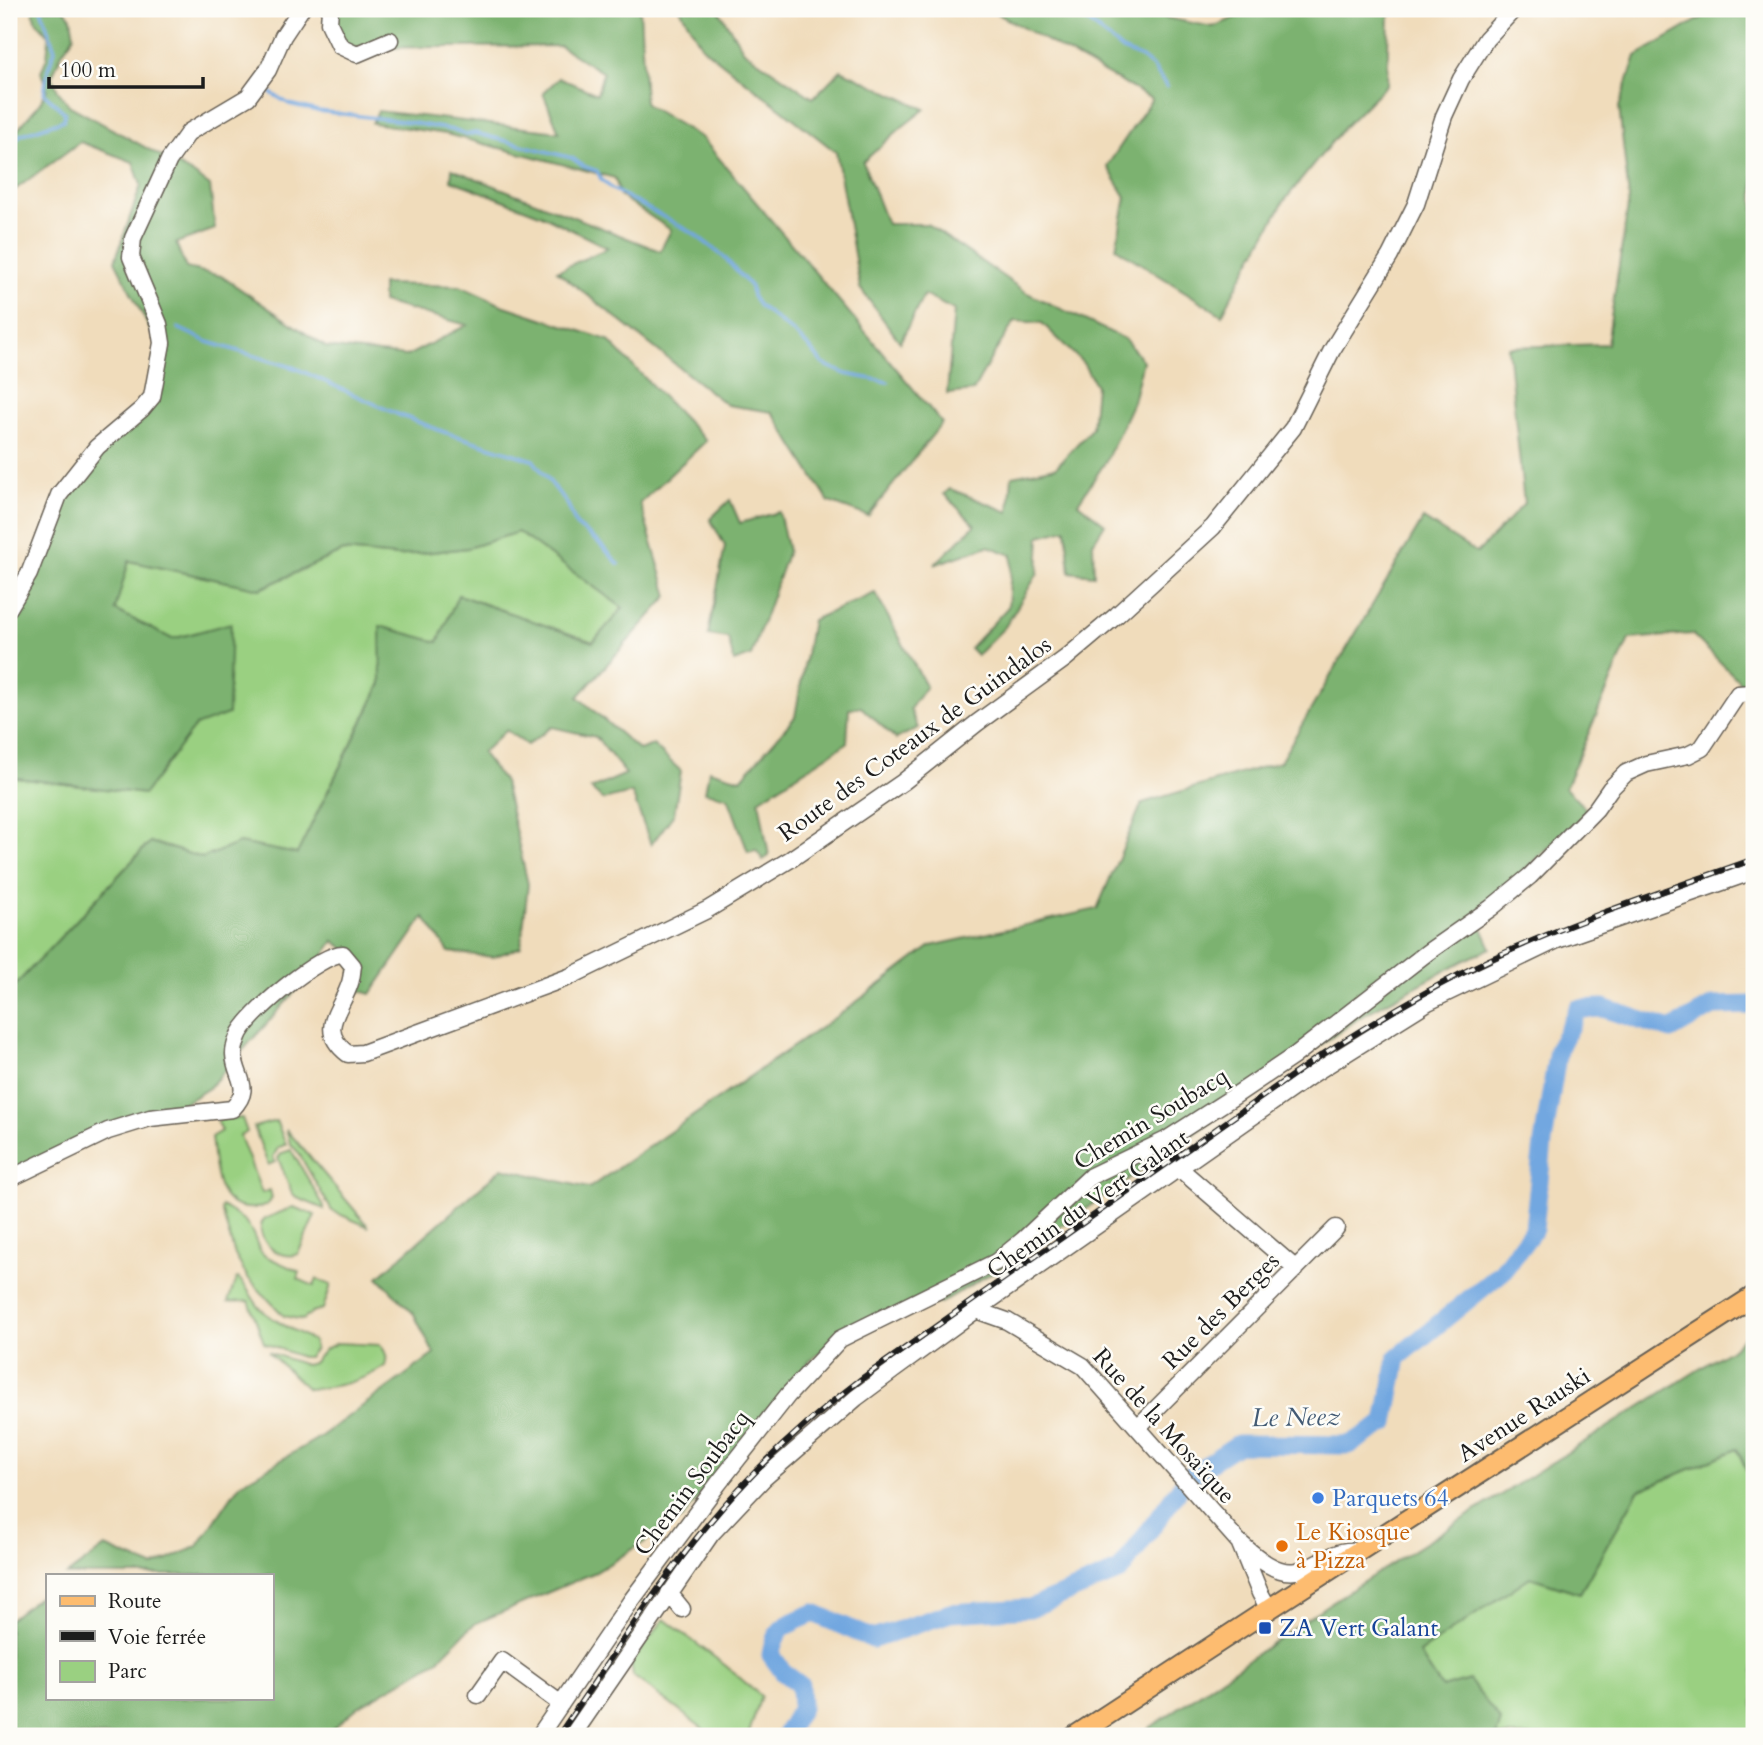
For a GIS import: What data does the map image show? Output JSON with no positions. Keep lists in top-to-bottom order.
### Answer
{
  "streets": {
    "main road": ["Avenue Rauski"],
    "street": [
      "Route des Coteaux de Guindalos",
      "Chemin Soubacq",
      "Chemin du Vert Galant",
      "Rue des Berges",
      "Rue de la Mosaïque"
    ]
  },
  "crossings": [
    ["Chemin du Vert Galant", "Rue de la Mosaïque"],
    ["Rue des Berges", "Rue de la Mosaïque"],
    ["Avenue Rauski", "Rue de la Mosaïque"]
  ],
  "water": ["Le Neez"],
  "places": {
    "other": ["Parquets 64", "Le Kiosque à Pizza"],
    "transit": ["ZA Vert Galant"]
  },
  "legend": ["Route", "Voie ferrée", "Parc"],
  "scale_bar": "100 m"
}
